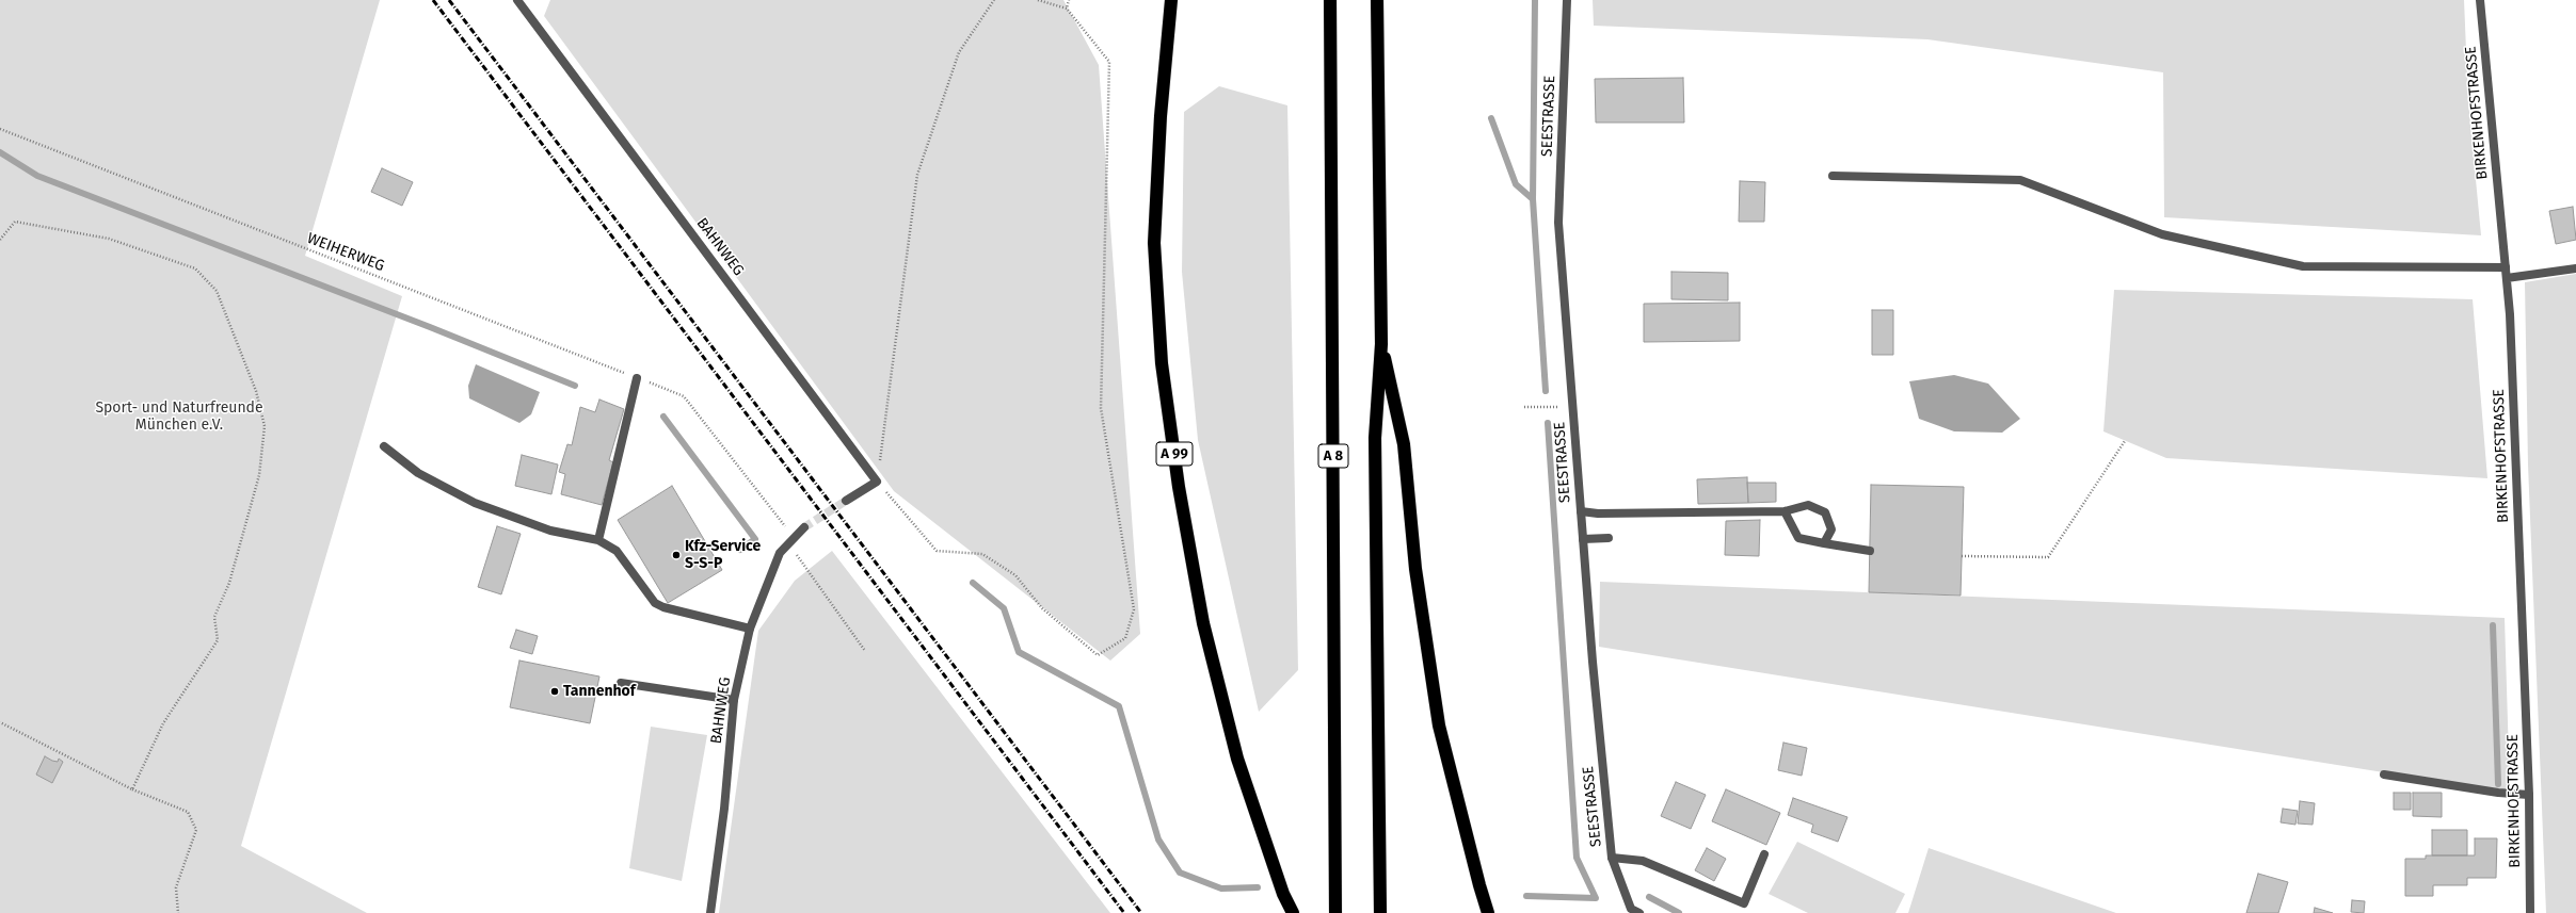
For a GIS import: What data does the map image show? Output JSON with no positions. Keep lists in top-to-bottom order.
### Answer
{
  "streets": {
    "highway": ["A 99", "A 8"],
    "street": ["BIRKENHOFSTRASSE", "SEESTRASSE", "BAHNWEG"],
    "path": ["WEIHERWEG"]
  },
  "crossings": [
    ["BAHNWEG", "WEIHERWEG"]
  ],
  "parks": ["Sport- und Naturfreunde München e.V."],
  "places": ["Kfz-Service S-S-P", "Tannenhof"]
}
